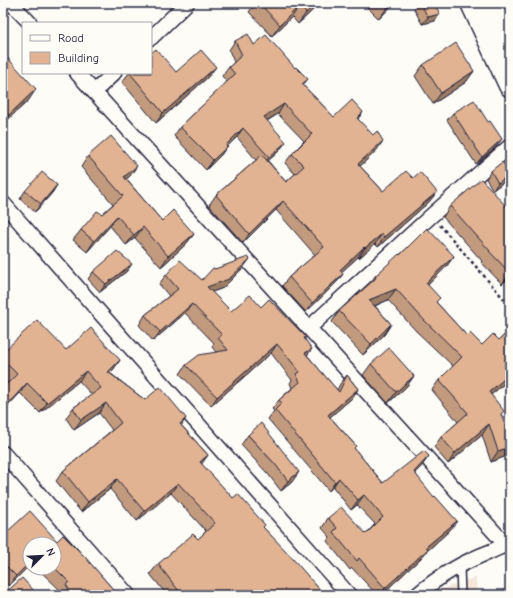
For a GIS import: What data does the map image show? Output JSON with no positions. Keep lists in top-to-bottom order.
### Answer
{
  "legend": ["Road", "Building"],
  "north": "top right"
}
